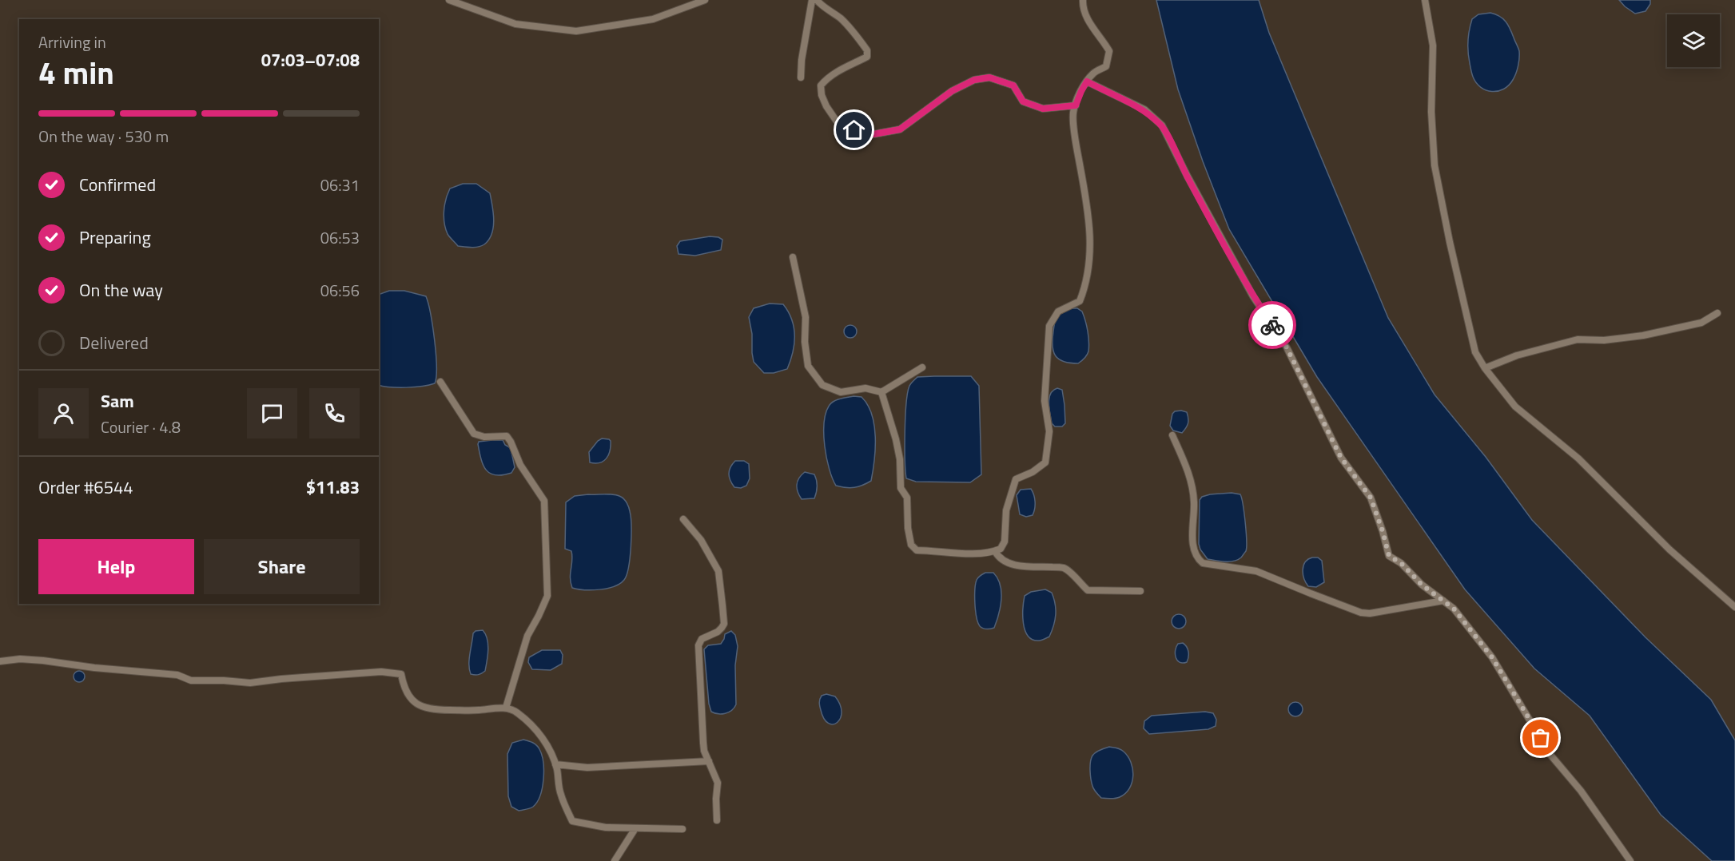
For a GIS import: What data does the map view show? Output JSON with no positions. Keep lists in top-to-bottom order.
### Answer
{
  "page": {
    "heading": ["4 min", "Arriving in", "07:03–07:08"],
    "panel": [
      "Sam",
      "Courier · 4.8",
      "Order #6544",
      "$11.83"
    ],
    "bar": "On the way · 530 m",
    "list": [
      ["Confirmed", "06:31"],
      ["Preparing", "06:53"],
      ["On the way", "06:56"],
      "Delivered"
    ],
    "buttons": ["Help", "Share"]
  }
}
